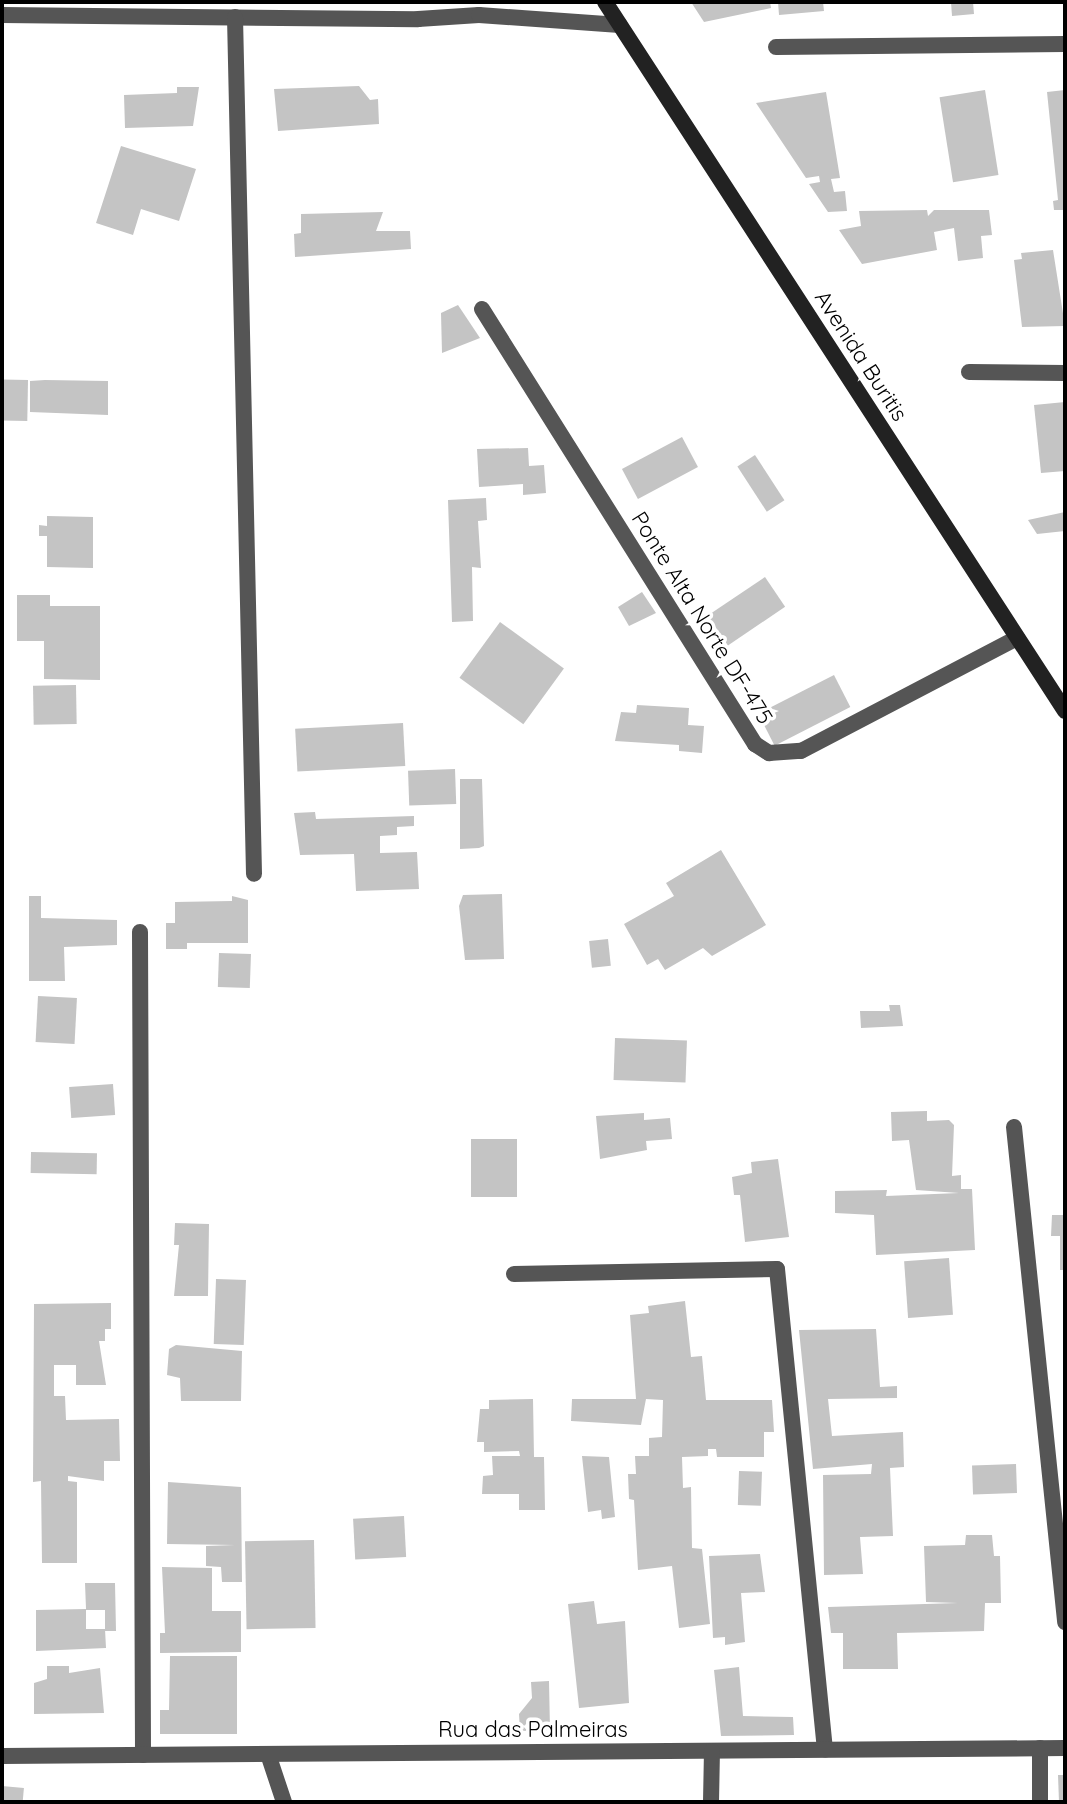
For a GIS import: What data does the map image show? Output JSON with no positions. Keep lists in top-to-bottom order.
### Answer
{
  "streets": {
    "street": ["Avenida Buritis", "Ponte Alta Norte DF-475", "Rua das Palmeiras"]
  },
  "crossings": [
    ["Avenida Buritis", "Ponte Alta Norte DF-475"]
  ]
}
